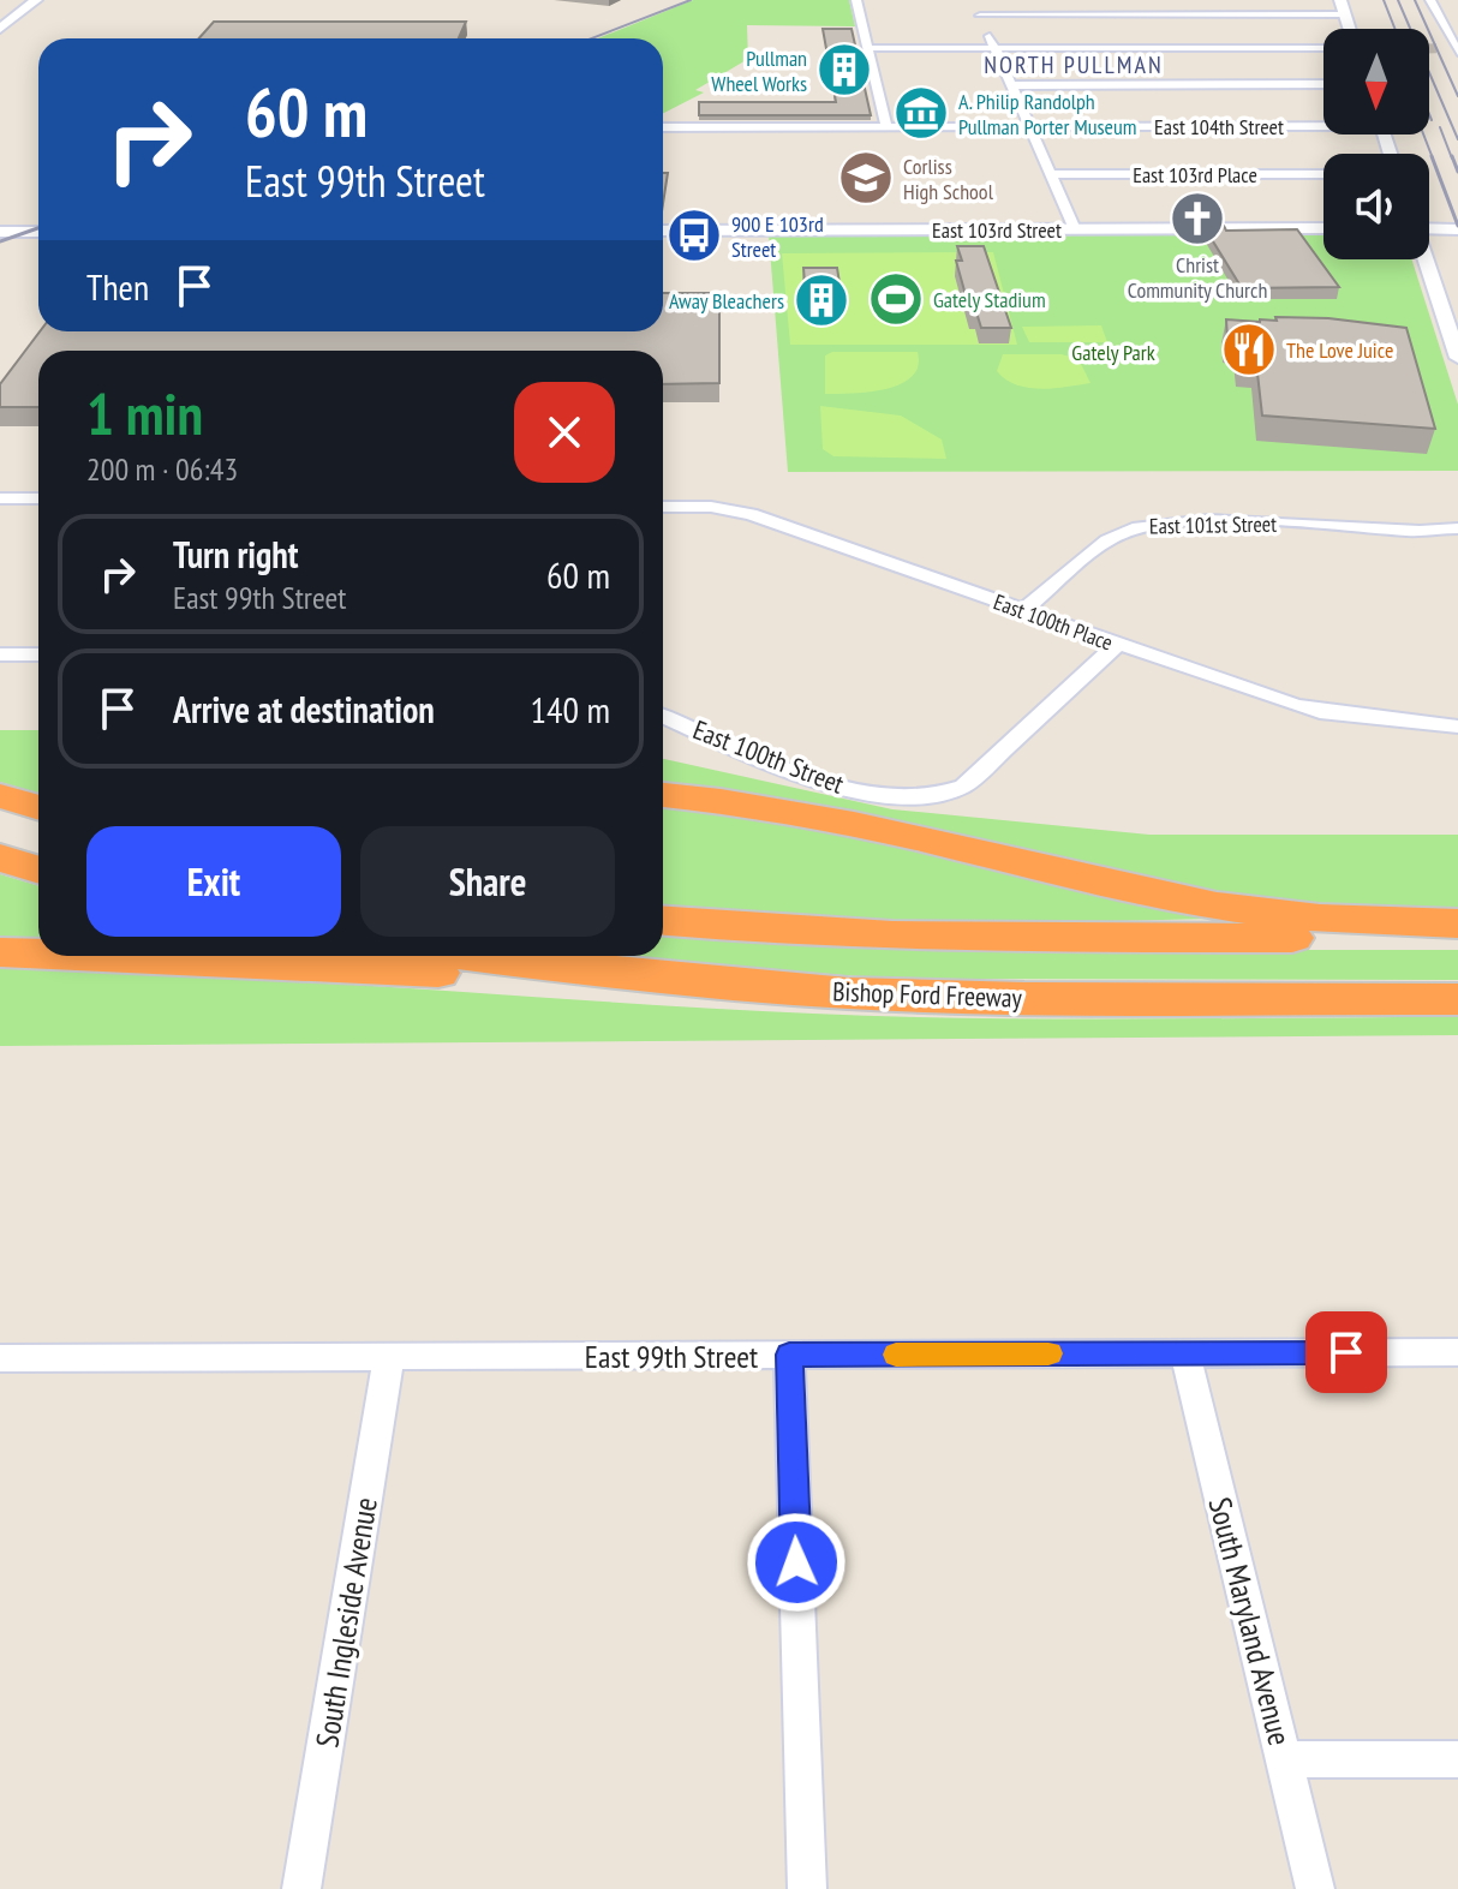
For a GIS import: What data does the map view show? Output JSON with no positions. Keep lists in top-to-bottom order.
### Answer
{
  "streets": {
    "highway": ["Bishop Ford Freeway"],
    "main road": ["East 103rd Street"],
    "street": [
      "East 104th Street",
      "East 103rd Place",
      "East 101st Street",
      "East 100th Place",
      "East 100th Street",
      "East 99th Street",
      "South Maryland Avenue",
      "South Ingleside Avenue"
    ]
  },
  "crossings": [
    ["East 101st Street", "East 100th Place"],
    ["East 100th Place", "East 100th Street"],
    ["East 99th Street", "South Maryland Avenue"],
    ["East 99th Street", "South Ingleside Avenue"]
  ],
  "districts": ["NORTH PULLMAN"],
  "parks": ["Gately Park"],
  "places": {
    "building": ["Pullman Wheel Works", "Away Bleachers"],
    "museum": ["A. Philip Randolph Pullman Porter Museum"],
    "school or university": ["Corliss High School"],
    "church": ["Christ Community Church"],
    "bus stop": ["900 E 103rd Street"],
    "sports": ["Gately Stadium"],
    "restaurant": ["The Love Juice"]
  },
  "north": "bottom",
  "page": {
    "turn": ["60 m", "East 99th Street"],
    "then": "Then",
    "heading": ["1 min", "200 m · 06:43"],
    "list": [
      {
        "name": "Turn right",
        "note": "East 99th Street",
        "value": "60 m"
      },
      {
        "name": "Arrive at destination",
        "value": "140 m"
      }
    ],
    "buttons": ["Exit", "Share"]
  }
}
